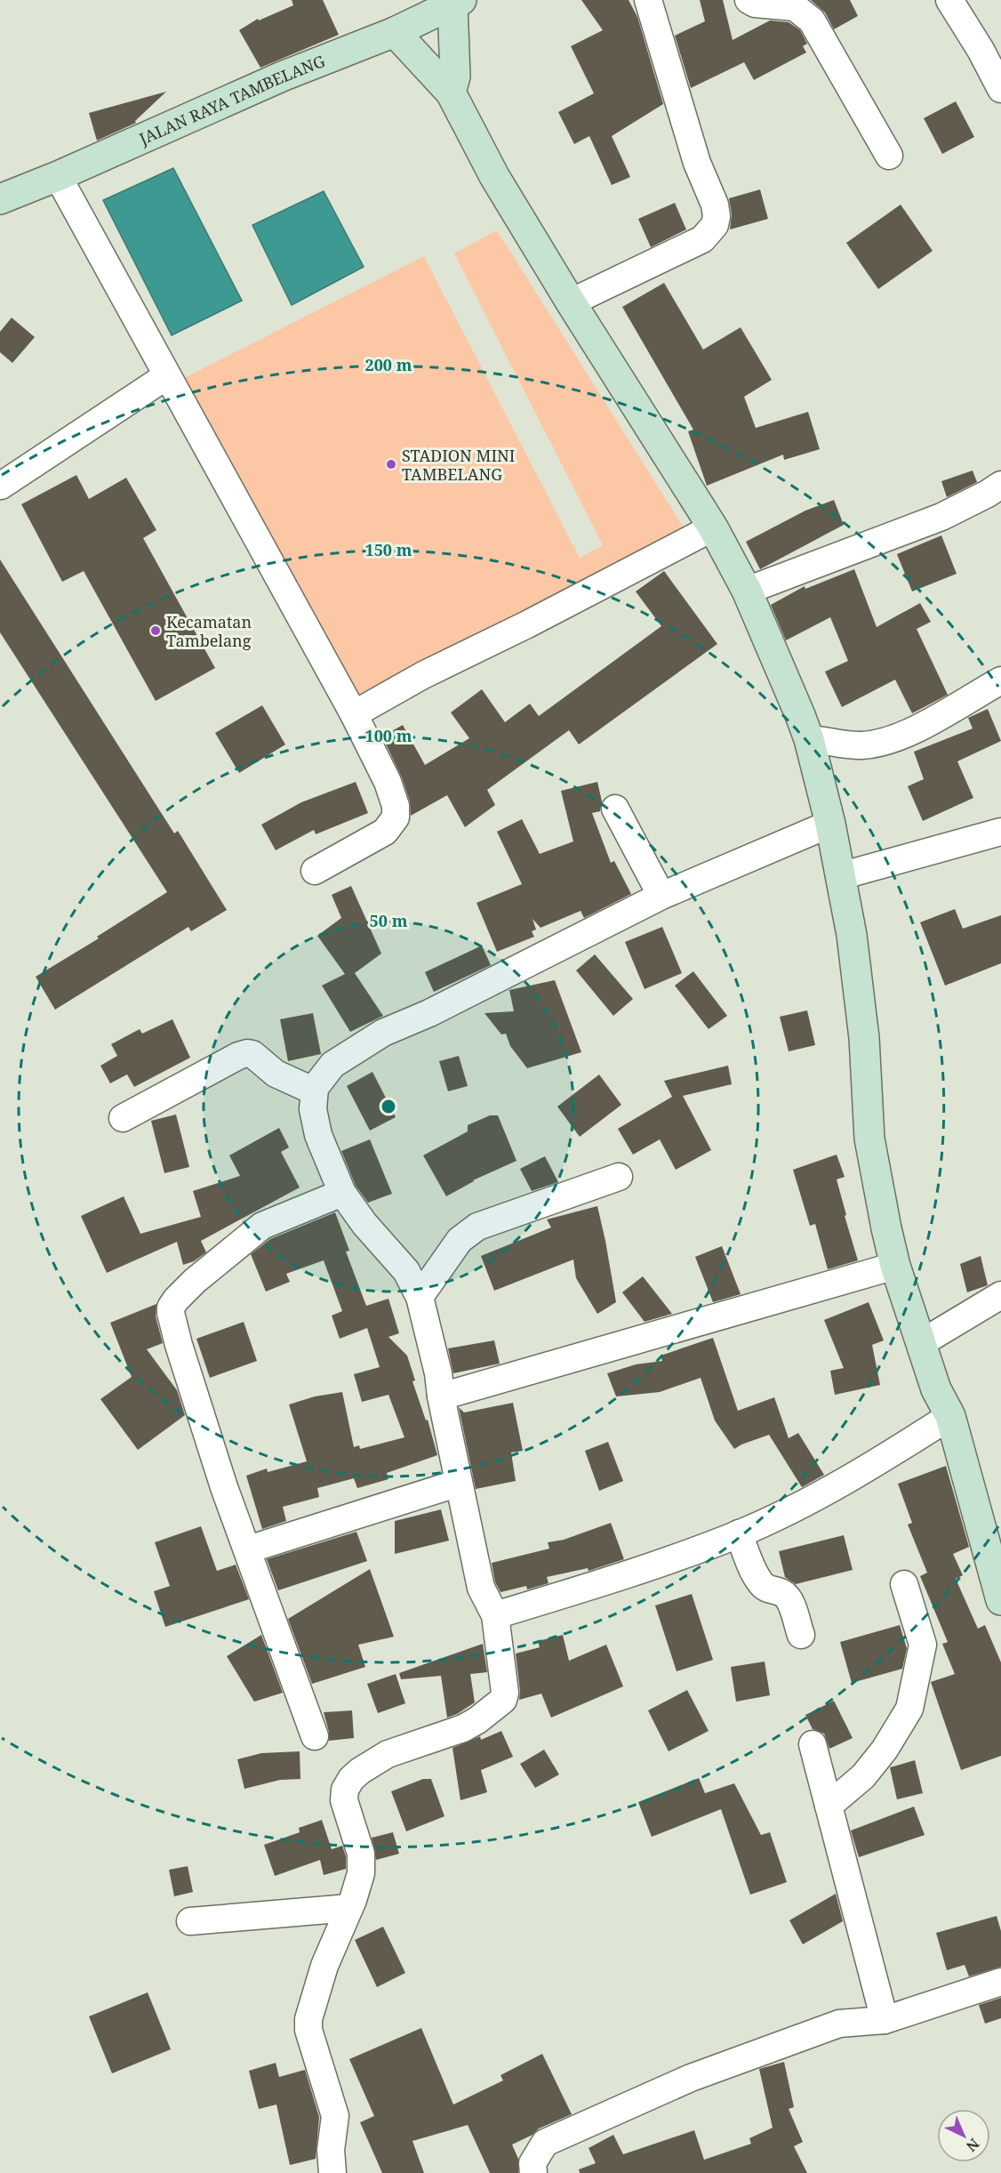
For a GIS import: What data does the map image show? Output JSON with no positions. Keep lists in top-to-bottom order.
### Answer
{
  "streets": {
    "street": ["JALAN RAYA TAMBELANG"]
  },
  "places": ["STADION MINI TAMBELANG", "Kecamatan Tambelang"],
  "north": "bottom right",
  "rings": [
    "200 m",
    "150 m",
    "100 m",
    "50 m"
  ]
}
